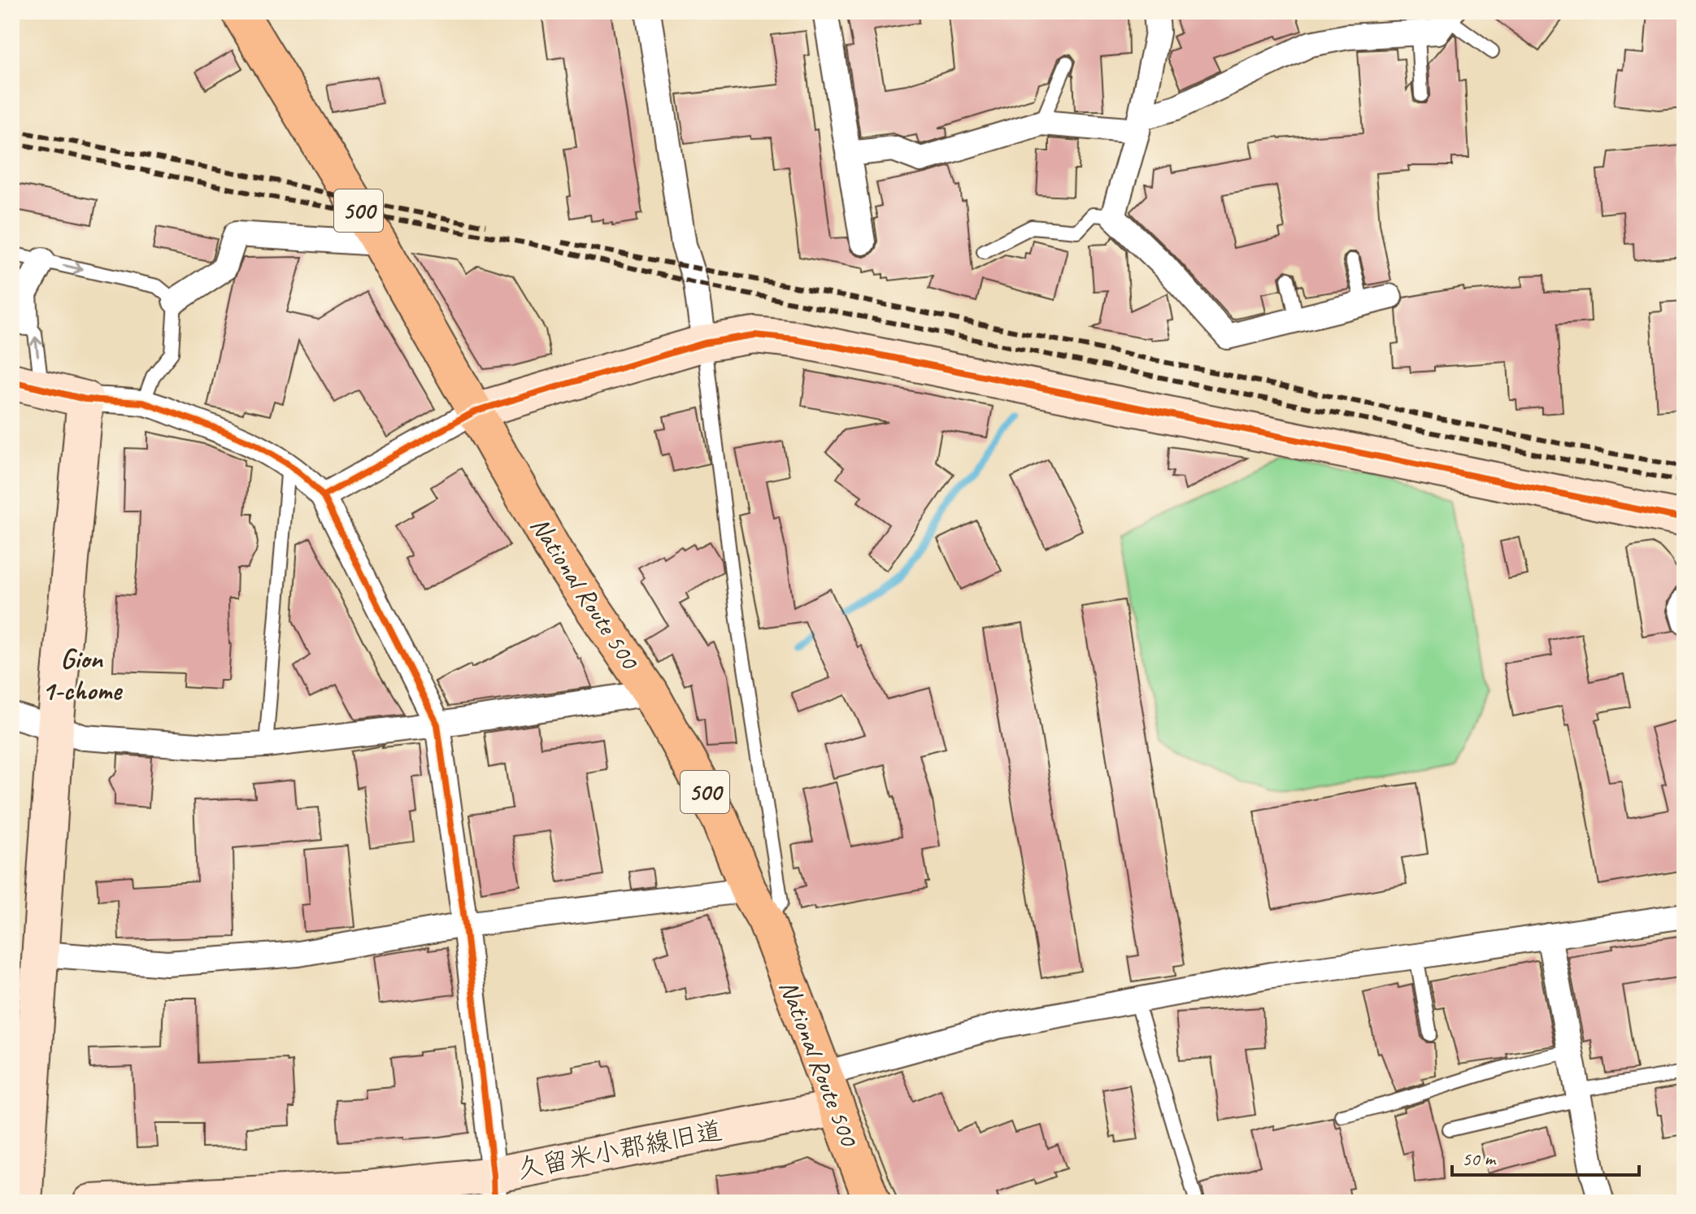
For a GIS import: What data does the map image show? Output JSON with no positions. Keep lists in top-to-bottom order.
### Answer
{
  "streets": {
    "highway": ["500", "National Route 500"],
    "street": ["久留米小郡線旧道"]
  },
  "crossings": [
    ["National Route 500", "久留米小郡線旧道"]
  ],
  "districts": ["Gion 1-chome"],
  "scale_bar": "50 m"
}
